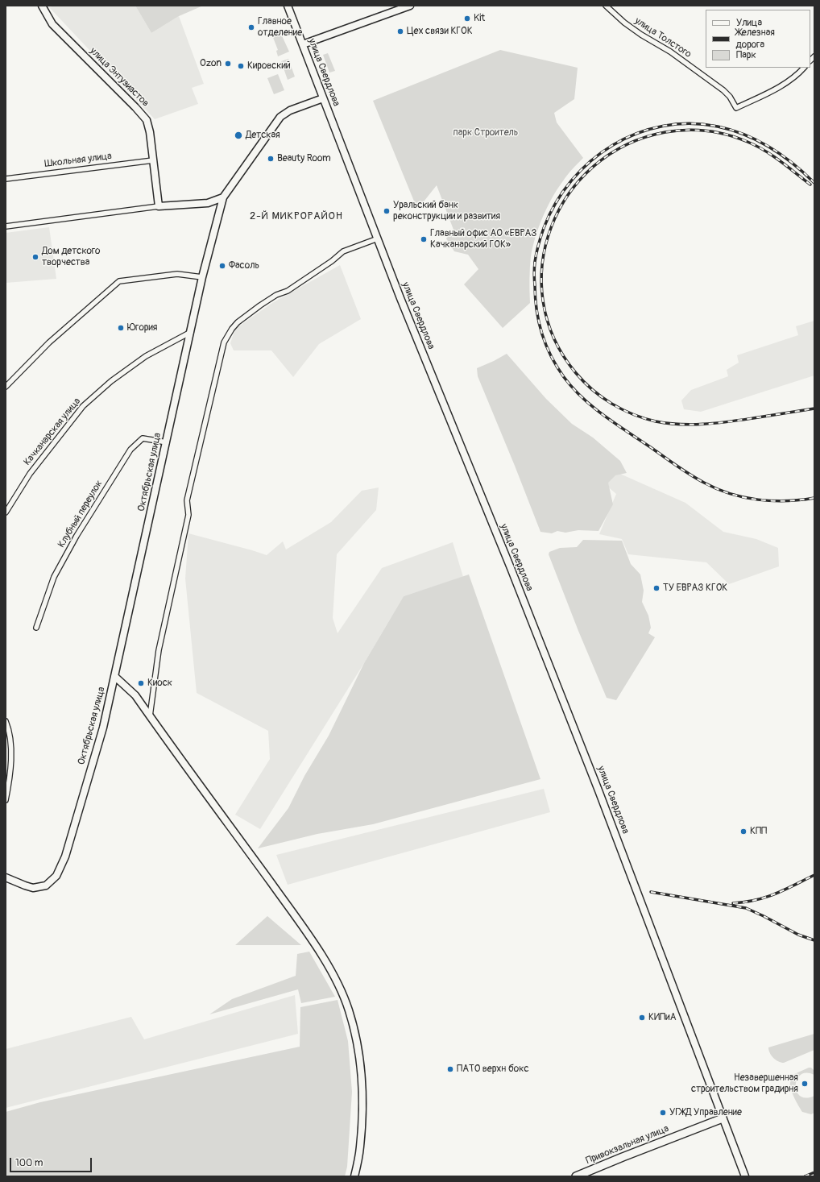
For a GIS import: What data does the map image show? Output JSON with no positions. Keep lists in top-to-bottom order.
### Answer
{
  "streets": {
    "main road": ["Привокзальная улица"],
    "street": [
      "улица Толстого",
      "улица Свердлова",
      "улица Энтузиастов",
      "Школьная улица",
      "Качканарская улица",
      "Октябрьская улица",
      "Клубный переулок"
    ]
  },
  "crossings": [
    ["улица Свердлова", "Октябрьская улица"],
    ["улица Свердлова", "Привокзальная улица"],
    ["улица Энтузиастов", "Школьная улица"],
    ["Качканарская улица", "Октябрьская улица"],
    ["Октябрьская улица", "Клубный переулок"]
  ],
  "districts": ["2-Й МИКРОРАЙОН"],
  "parks": ["парк Строитель"],
  "places": [
    "Kit",
    "Главное отделение",
    "Цех связи КГОК",
    "Ozon",
    "Кировский",
    "Детская",
    "Beauty Room",
    "Уральский банк реконструкции и развития",
    "Главный офис АО «ЕВРАЗ Качканарский ГОК»",
    "Дом детского творчества",
    "Фасоль",
    "Югория",
    "ТУ ЕВРАЗ КГОК",
    "Киоск",
    "КПП",
    "КИПиА",
    "ПАТО верхн бокс",
    "Незавершенная строительством градирня",
    "УГЖД Управление"
  ],
  "legend": ["Улица", "Железная дорога", "Парк"],
  "scale_bar": "100 m"
}
